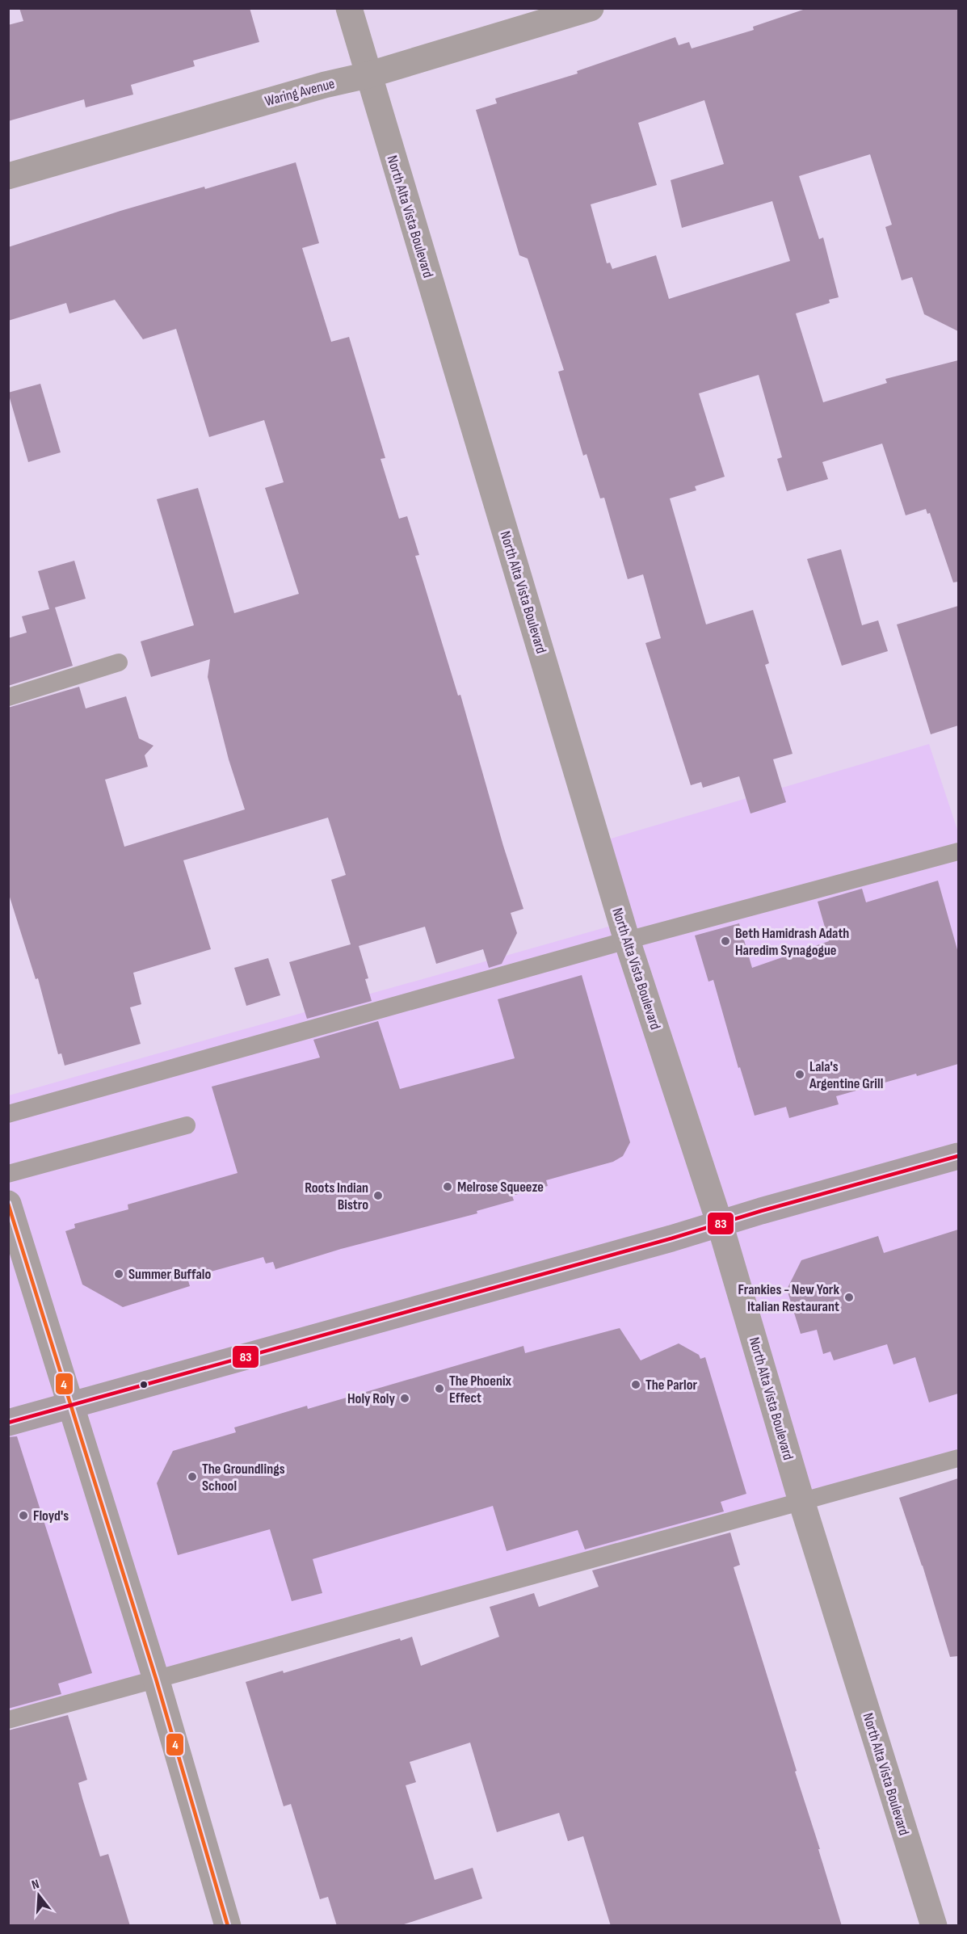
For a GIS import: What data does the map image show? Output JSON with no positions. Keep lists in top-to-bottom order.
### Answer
{
  "streets": {
    "street": ["Waring Avenue", "North Alta Vista Boulevard"]
  },
  "crossings": [
    ["Waring Avenue", "North Alta Vista Boulevard"]
  ],
  "places": [
    "Beth Hamidrash Adath Haredim Synagogue",
    "Lala's Argentine Grill",
    "Melrose Squeeze",
    "Roots Indian Bistro",
    "Summer Buffalo",
    "Frankies - New York Italian Restaurant",
    "The Parlor",
    "The Phoenix Effect",
    "Holy Roly",
    "The Groundlings School",
    "Floyd's"
  ],
  "lines": ["transit line 83", "transit line 4"],
  "north": "top"
}
